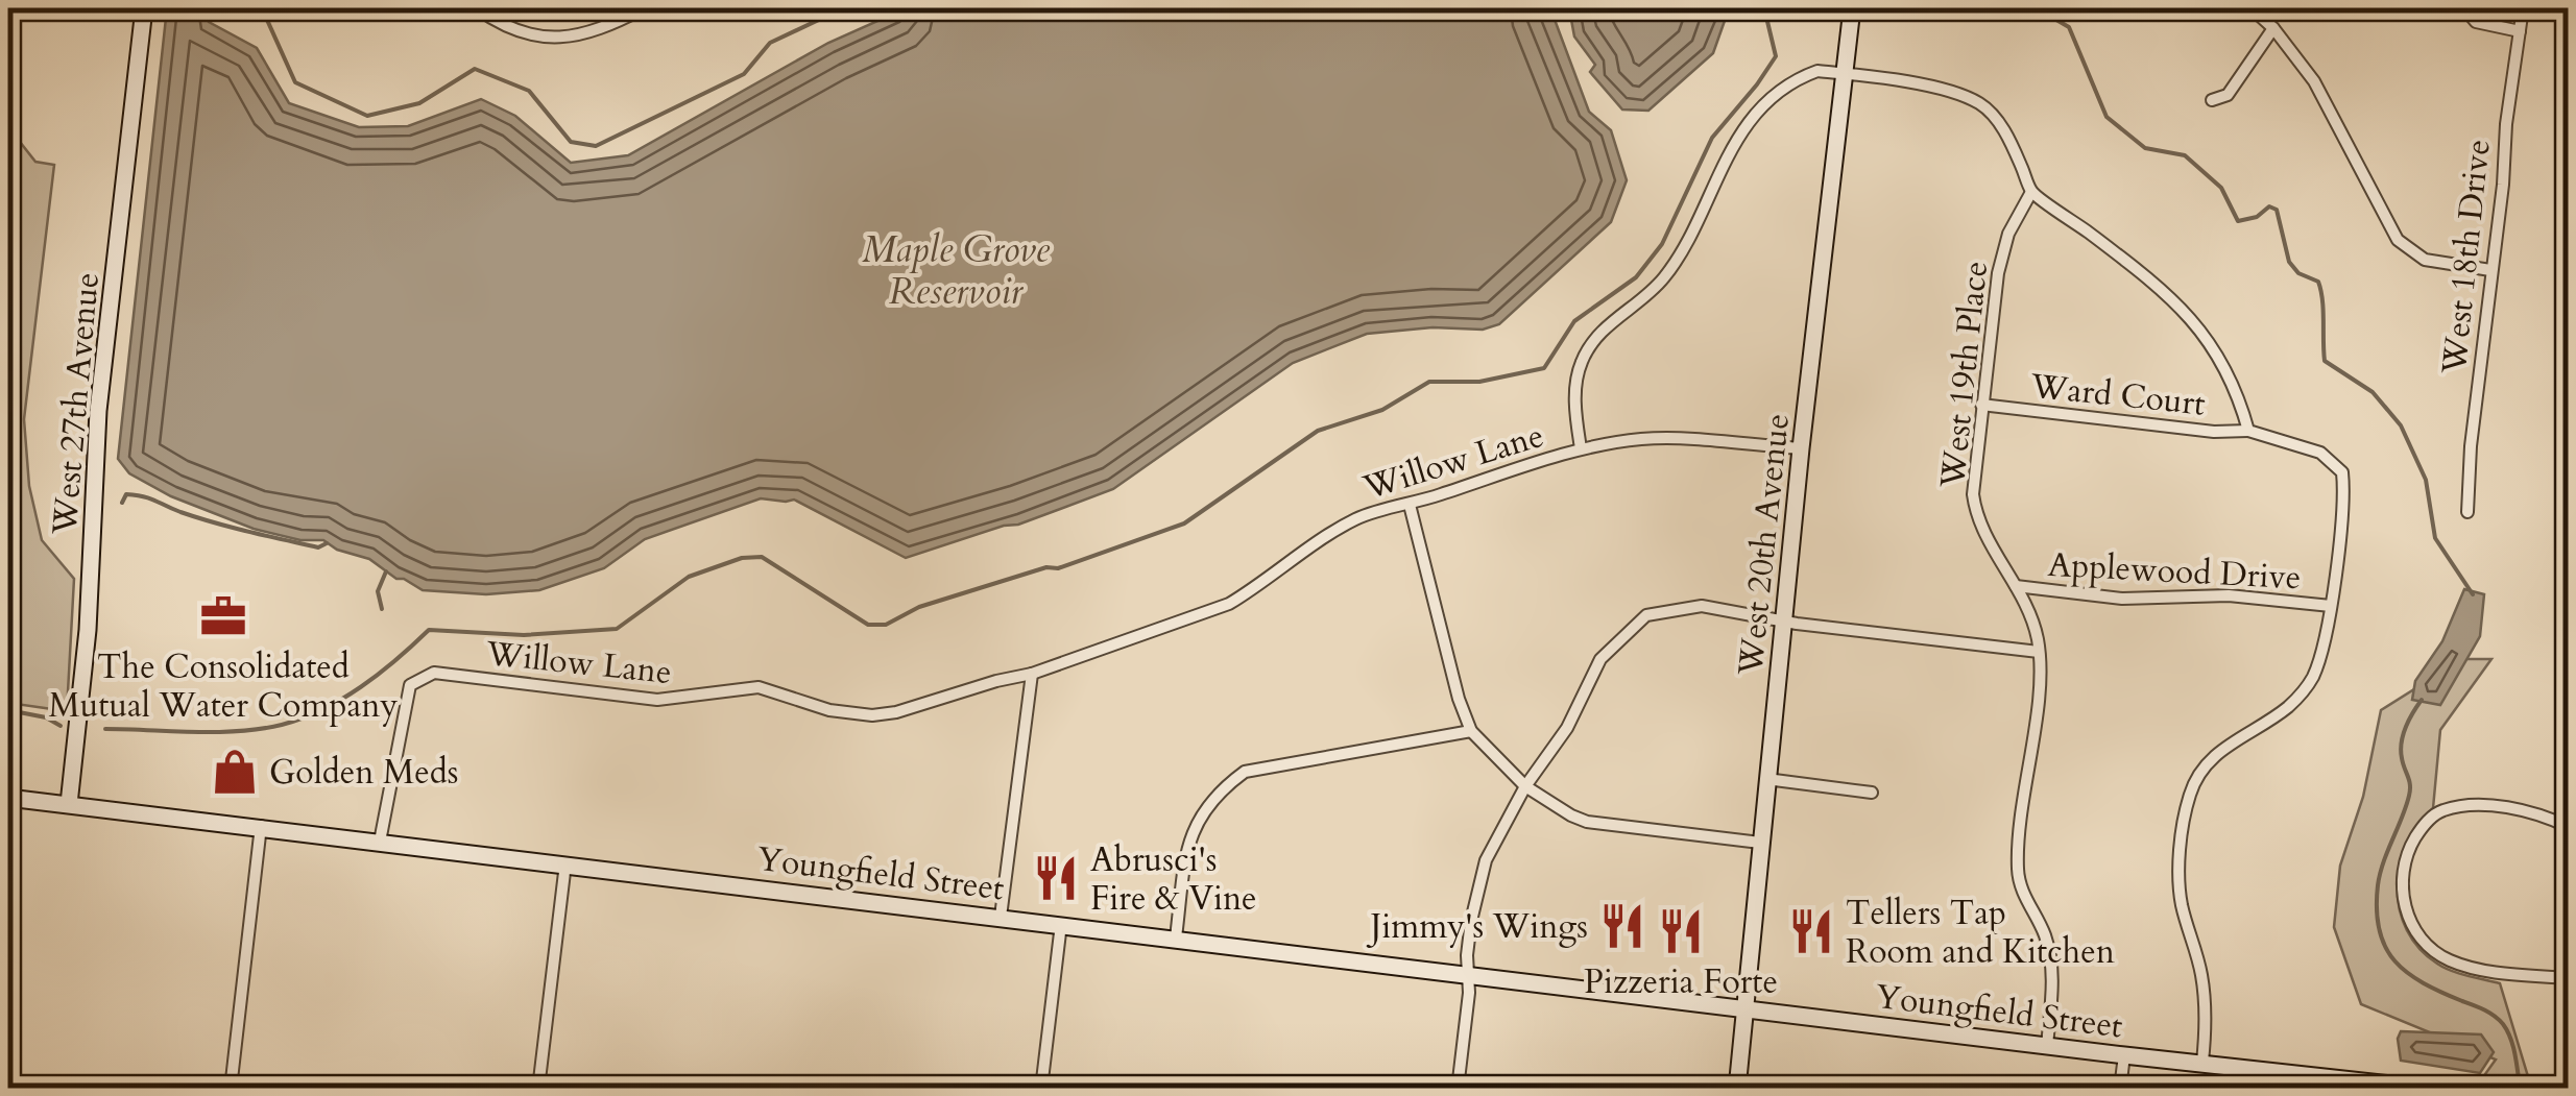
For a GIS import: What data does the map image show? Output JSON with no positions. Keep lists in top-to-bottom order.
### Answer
{
  "streets": {
    "street": [
      "West 18th Drive",
      "West 19th Place",
      "Ward Court",
      "West 27th Avenue",
      "Willow Lane",
      "West 20th Avenue",
      "Applewood Drive",
      "Youngfield Street"
    ]
  },
  "crossings": [
    ["West 19th Place", "Ward Court"],
    ["West 19th Place", "Willow Lane"],
    ["West 19th Place", "Applewood Drive"],
    ["West 19th Place", "Youngfield Street"],
    ["Ward Court", "Willow Lane"],
    ["West 27th Avenue", "Youngfield Street"],
    ["Willow Lane", "West 20th Avenue"],
    ["Willow Lane", "Youngfield Street"],
    ["West 20th Avenue", "Youngfield Street"]
  ],
  "water": ["Maple Grove Reservoir"],
  "places": {
    "office": ["The Consolidated Mutual Water Company"],
    "shop": ["Golden Meds"],
    "restaurant": [
      "Abrusci's Fire & Vine",
      "Jimmy's Wings",
      "Pizzeria Forte",
      "Tellers Tap Room and Kitchen"
    ]
  }
}
